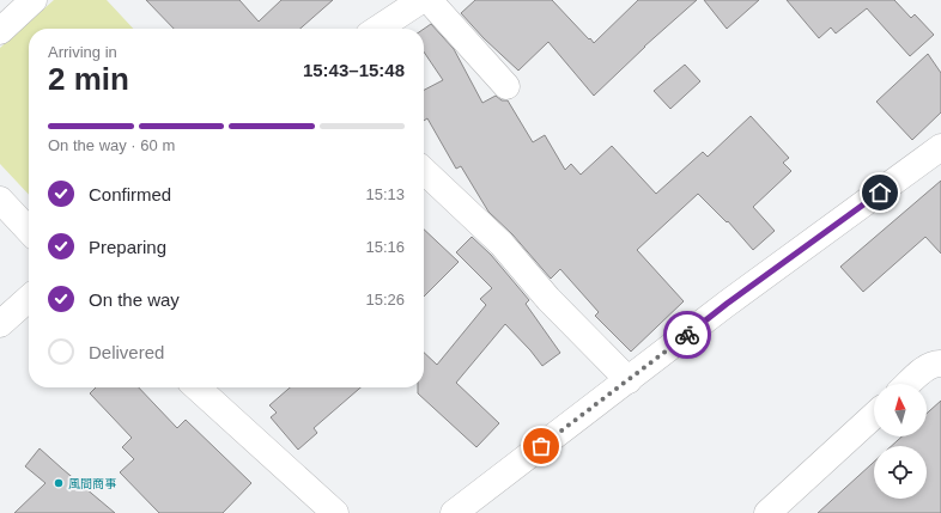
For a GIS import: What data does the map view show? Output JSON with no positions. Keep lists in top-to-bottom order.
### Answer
{
  "places": ["風間商事"],
  "north": "top",
  "page": {
    "heading": ["2 min", "Arriving in", "15:43–15:48"],
    "bar": "On the way · 60 m",
    "list": [
      ["Confirmed", "15:13"],
      ["Preparing", "15:16"],
      ["On the way", "15:26"],
      "Delivered"
    ]
  }
}
